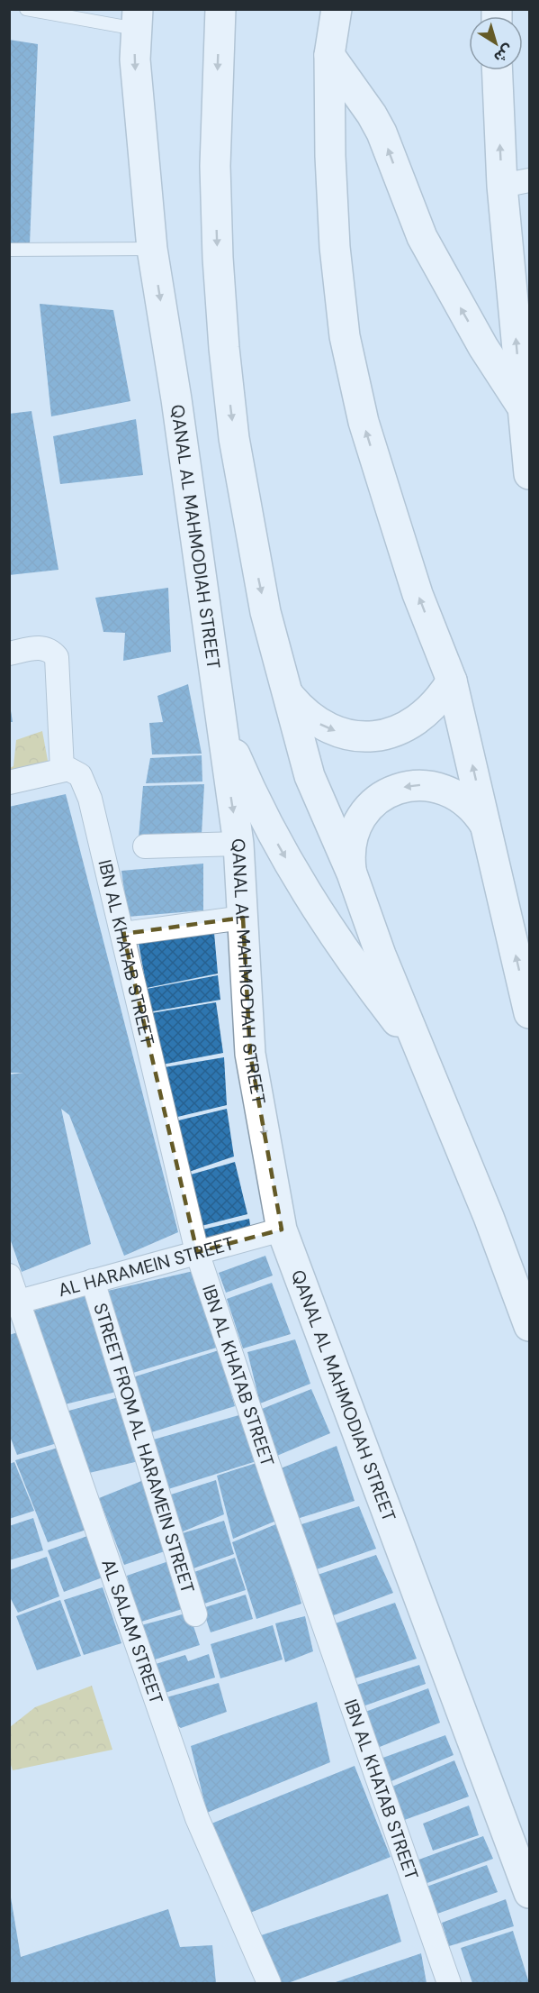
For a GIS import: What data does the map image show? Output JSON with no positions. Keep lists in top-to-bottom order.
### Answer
{
  "streets": {
    "main road": ["QANAL AL MAHMODIAH STREET"],
    "street": [
      "IBN AL KHATAB STREET",
      "AL HARAMEIN STREET",
      "STREET FROM AL HARAMEIN STREET",
      "AL SALAM STREET"
    ]
  },
  "crossings": [
    ["QANAL AL MAHMODIAH STREET", "AL HARAMEIN STREET"],
    ["IBN AL KHATAB STREET", "AL HARAMEIN STREET"],
    ["AL HARAMEIN STREET", "STREET FROM AL HARAMEIN STREET"],
    ["AL HARAMEIN STREET", "AL SALAM STREET"]
  ],
  "north": "bottom right"
}
